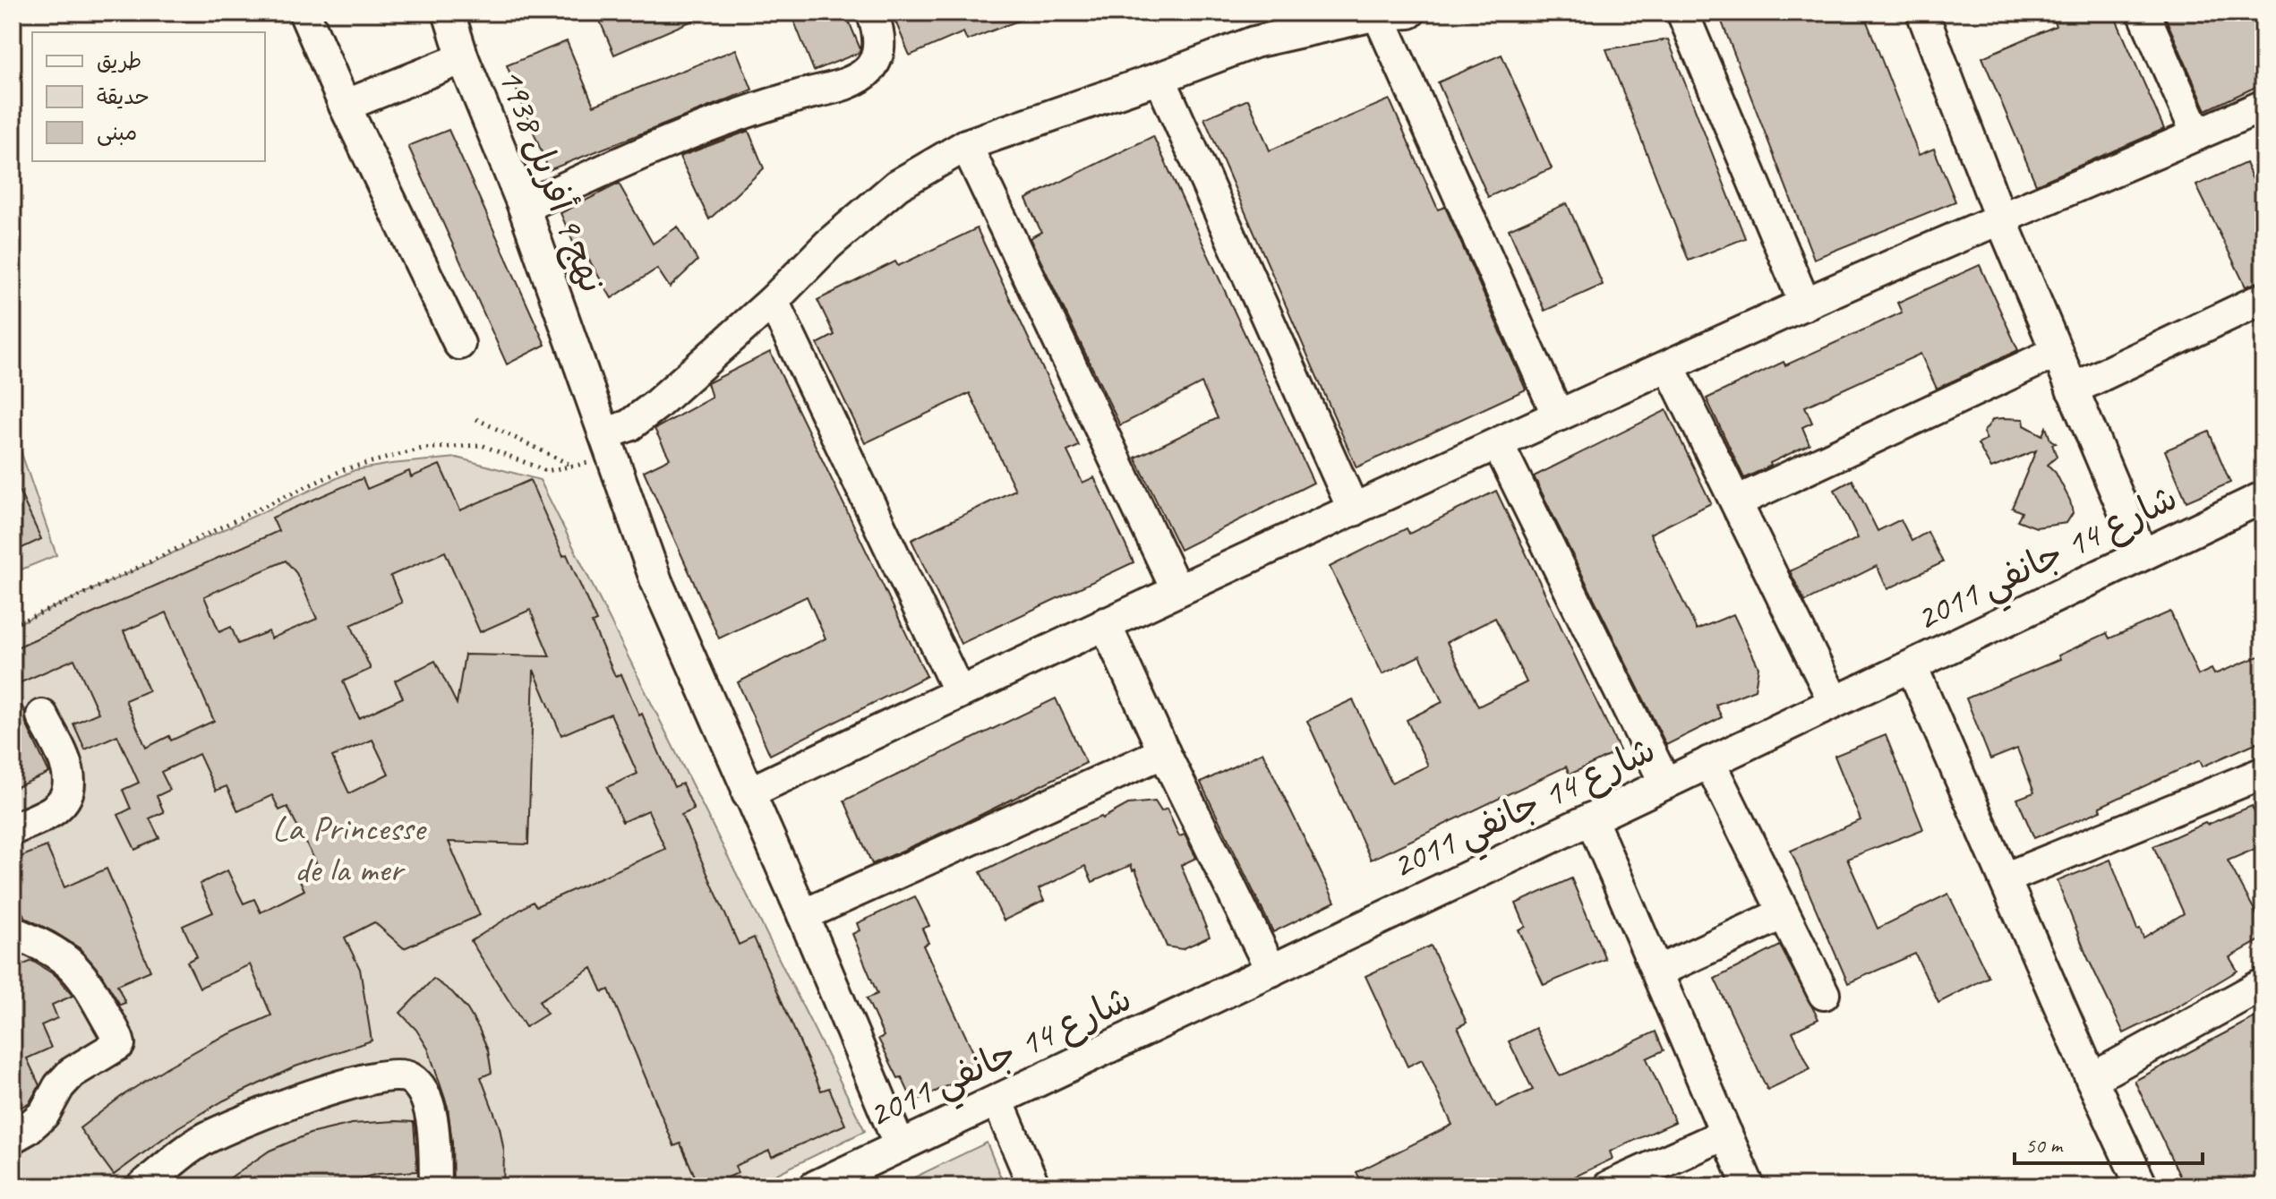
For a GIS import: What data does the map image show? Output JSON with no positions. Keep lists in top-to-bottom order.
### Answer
{
  "streets": {
    "street": ["نهج 9 أفريل 1938", "شارع 14 جانفي 2011"]
  },
  "crossings": [
    ["نهج 9 أفريل 1938", "شارع 14 جانفي 2011"]
  ],
  "parks": ["La Princesse de la mer"],
  "legend": ["طريق", "حديقة", "مبنى"],
  "scale_bar": "50 m"
}
